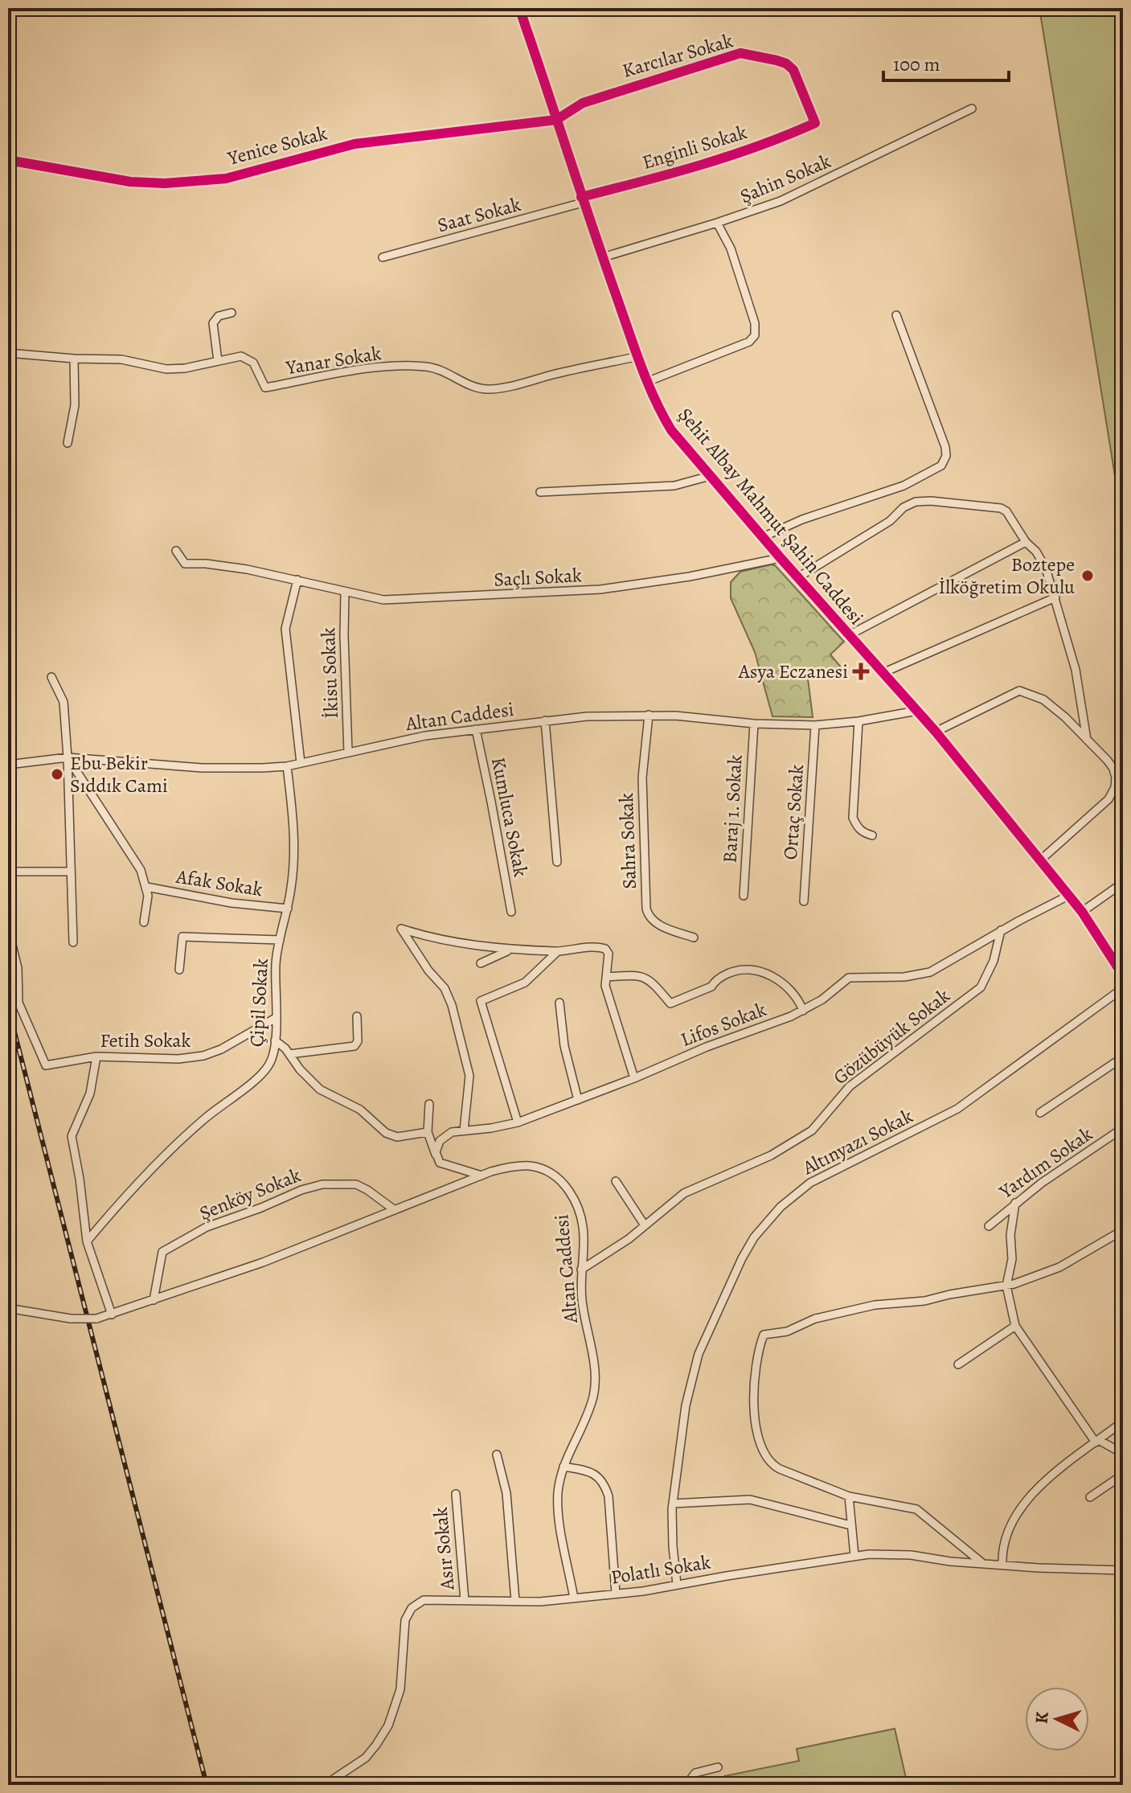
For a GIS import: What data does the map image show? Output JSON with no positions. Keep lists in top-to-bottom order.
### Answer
{
  "streets": {
    "street": [
      "Karcılar Sokak",
      "Yenice Sokak",
      "Enginli Sokak",
      "Şahin Sokak",
      "Saat Sokak",
      "Yanar Sokak",
      "Şehit Albay Mahmut Şahin Caddesi",
      "Saçlı Sokak",
      "İkisu Sokak",
      "Altan Caddesi",
      "Baraj 1. Sokak",
      "Ortaç Sokak",
      "Kumluca Sokak",
      "Sahra Sokak",
      "Afak Sokak",
      "Çipil Sokak",
      "Lifos Sokak",
      "Gözübüyük Sokak",
      "Fetih Sokak",
      "Altınyazı Sokak",
      "Yardım Sokak",
      "Şenköy Sokak",
      "Asır Sokak",
      "Polatlı Sokak"
    ]
  },
  "crossings": [
    ["Karcılar Sokak", "Yenice Sokak"],
    ["Karcılar Sokak", "Enginli Sokak"],
    ["Karcılar Sokak", "Şehit Albay Mahmut Şahin Caddesi"],
    ["Yenice Sokak", "Şehit Albay Mahmut Şahin Caddesi"],
    ["Enginli Sokak", "Saat Sokak"],
    ["Enginli Sokak", "Şehit Albay Mahmut Şahin Caddesi"],
    ["Şahin Sokak", "Şehit Albay Mahmut Şahin Caddesi"],
    ["Saat Sokak", "Şehit Albay Mahmut Şahin Caddesi"],
    ["Yanar Sokak", "Şehit Albay Mahmut Şahin Caddesi"],
    ["Şehit Albay Mahmut Şahin Caddesi", "Saçlı Sokak"],
    ["Şehit Albay Mahmut Şahin Caddesi", "Altan Caddesi"],
    ["Şehit Albay Mahmut Şahin Caddesi", "Lifos Sokak"],
    ["Saçlı Sokak", "İkisu Sokak"],
    ["İkisu Sokak", "Altan Caddesi"],
    ["Altan Caddesi", "Baraj 1. Sokak"],
    ["Altan Caddesi", "Ortaç Sokak"],
    ["Altan Caddesi", "Kumluca Sokak"],
    ["Altan Caddesi", "Sahra Sokak"],
    ["Altan Caddesi", "Çipil Sokak"],
    ["Altan Caddesi", "Gözübüyük Sokak"],
    ["Altan Caddesi", "Şenköy Sokak"],
    ["Altan Caddesi", "Polatlı Sokak"],
    ["Afak Sokak", "Çipil Sokak"],
    ["Çipil Sokak", "Fetih Sokak"],
    ["Lifos Sokak", "Gözübüyük Sokak"],
    ["Altınyazı Sokak", "Polatlı Sokak"],
    ["Asır Sokak", "Polatlı Sokak"]
  ],
  "places": {
    "other": ["Boztepe İlköğretim Okulu", "Ebu Bekir Sıddık Cami"],
    "health": ["Asya Eczanesi"]
  },
  "scale_bar": "100 m",
  "north": "left"
}
